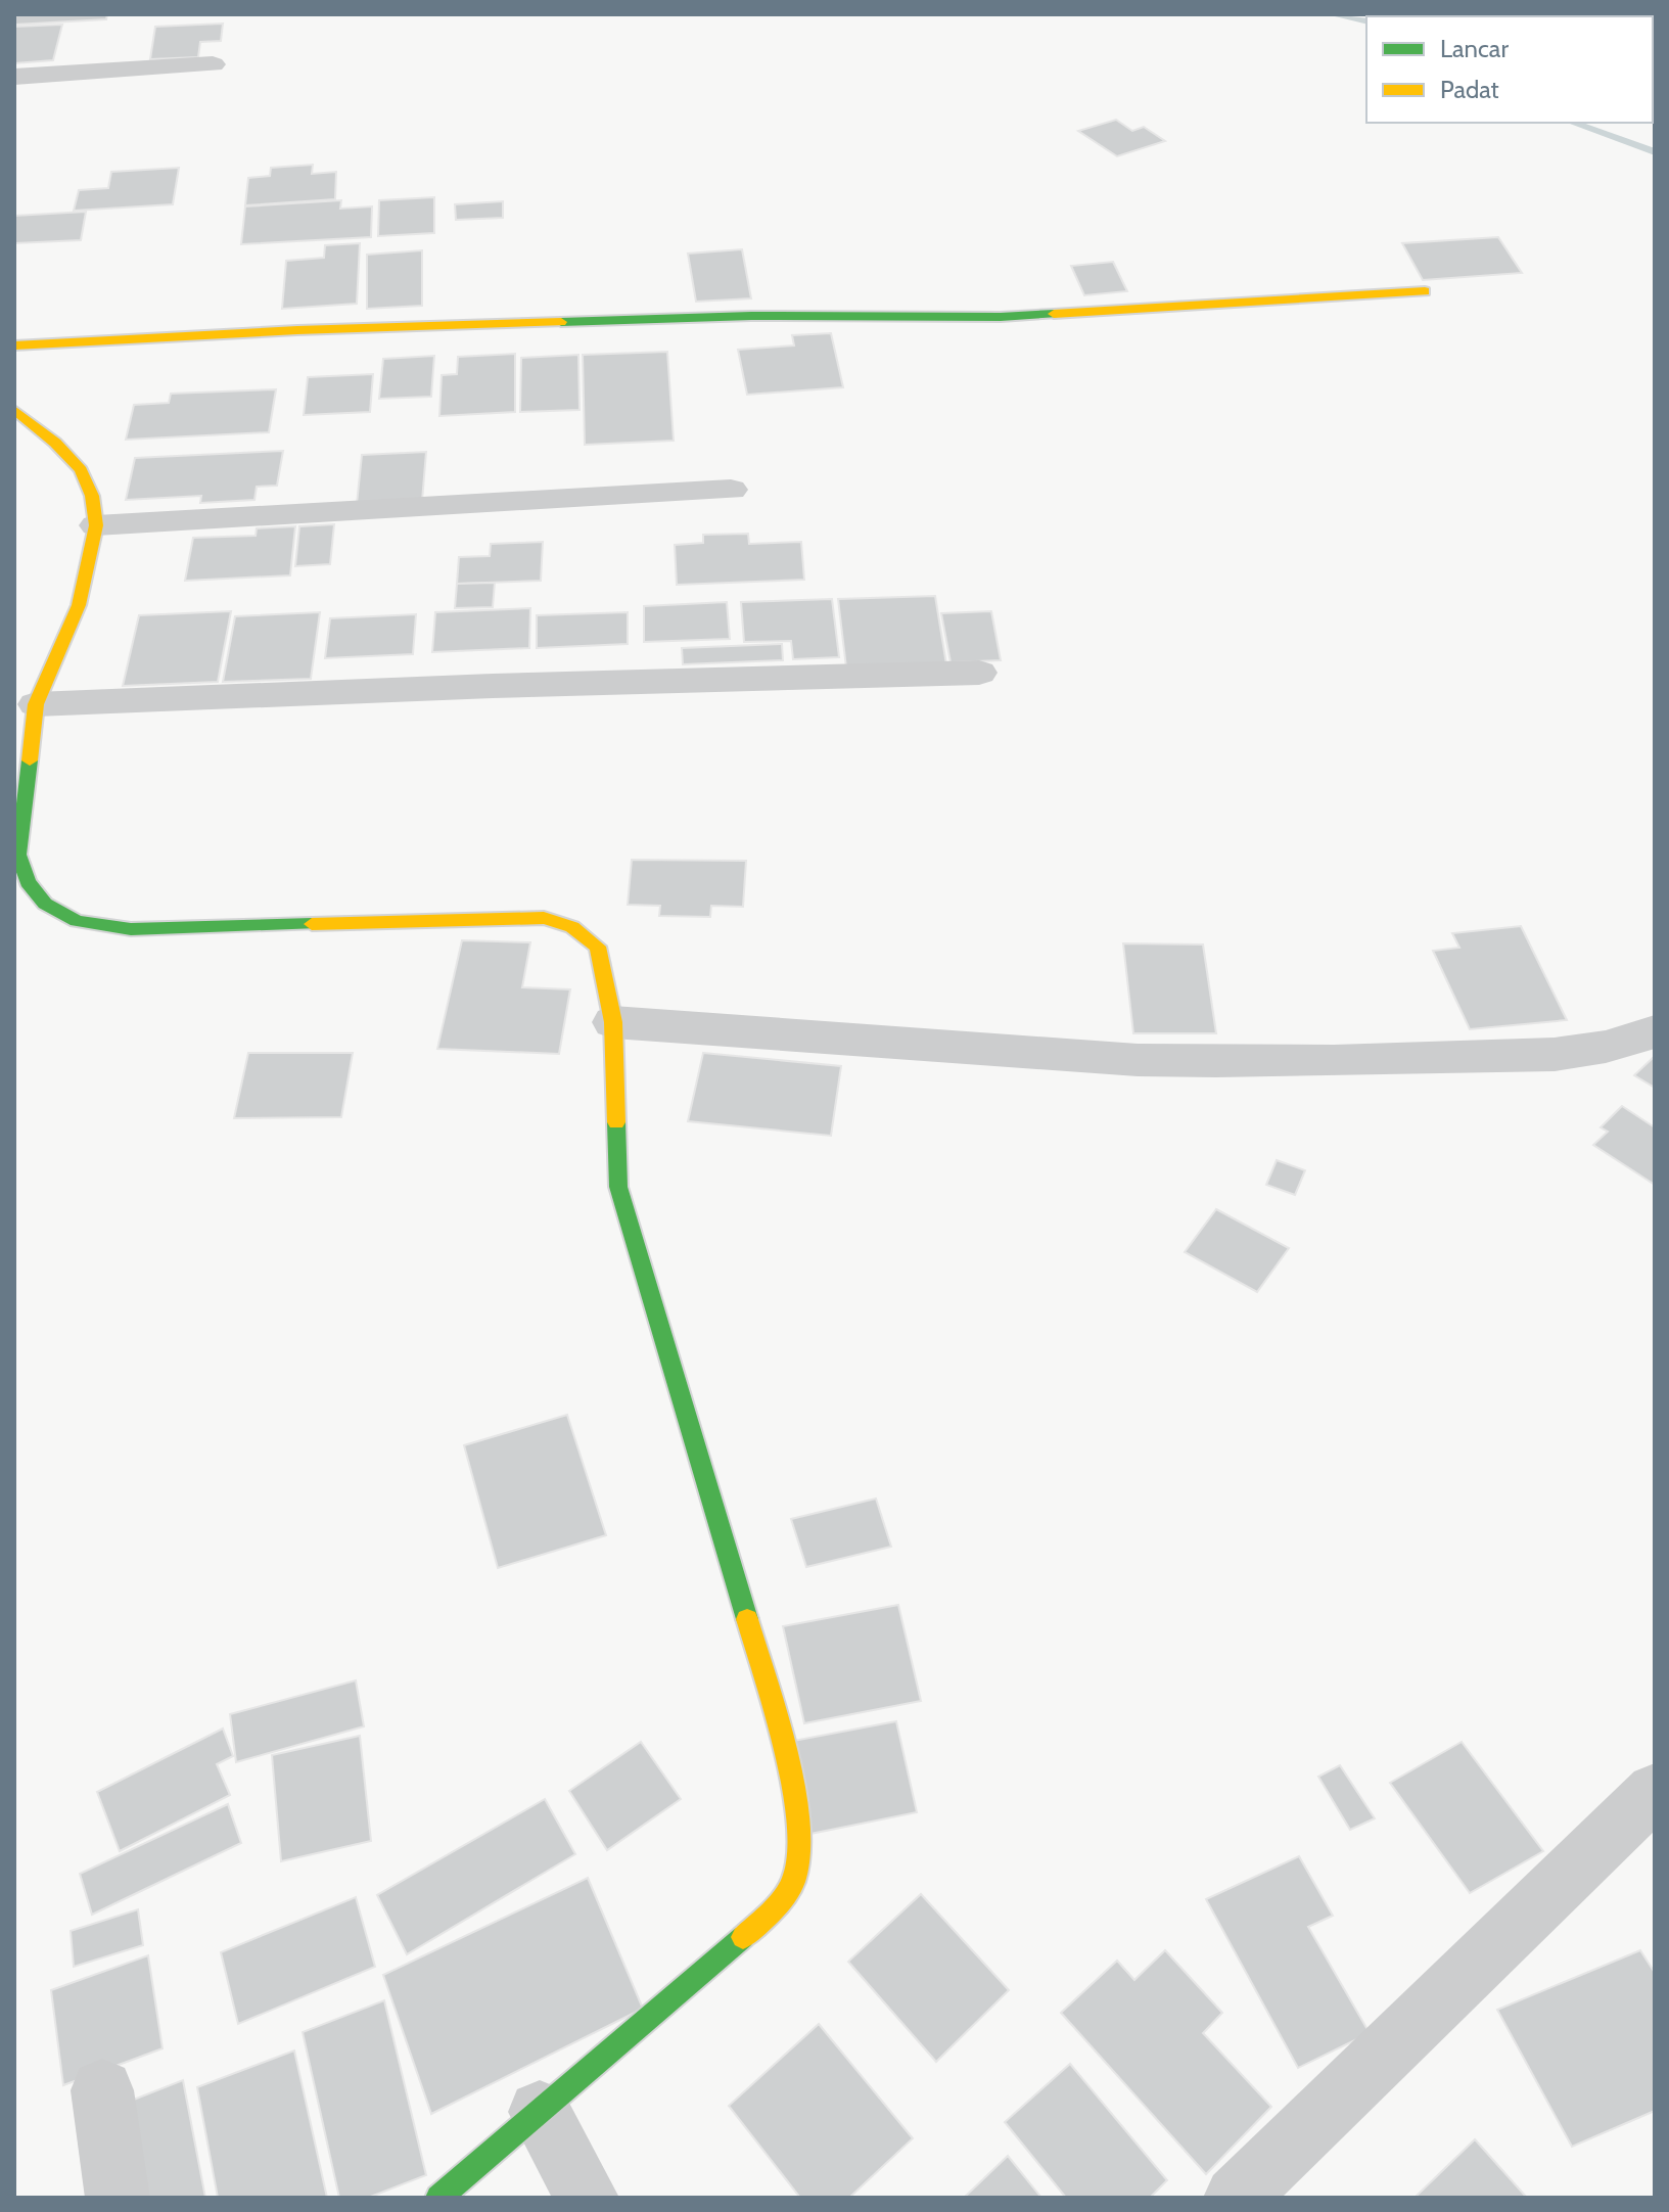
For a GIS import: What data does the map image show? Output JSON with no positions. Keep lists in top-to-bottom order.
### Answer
{
  "legend": ["Lancar", "Padat"]
}
